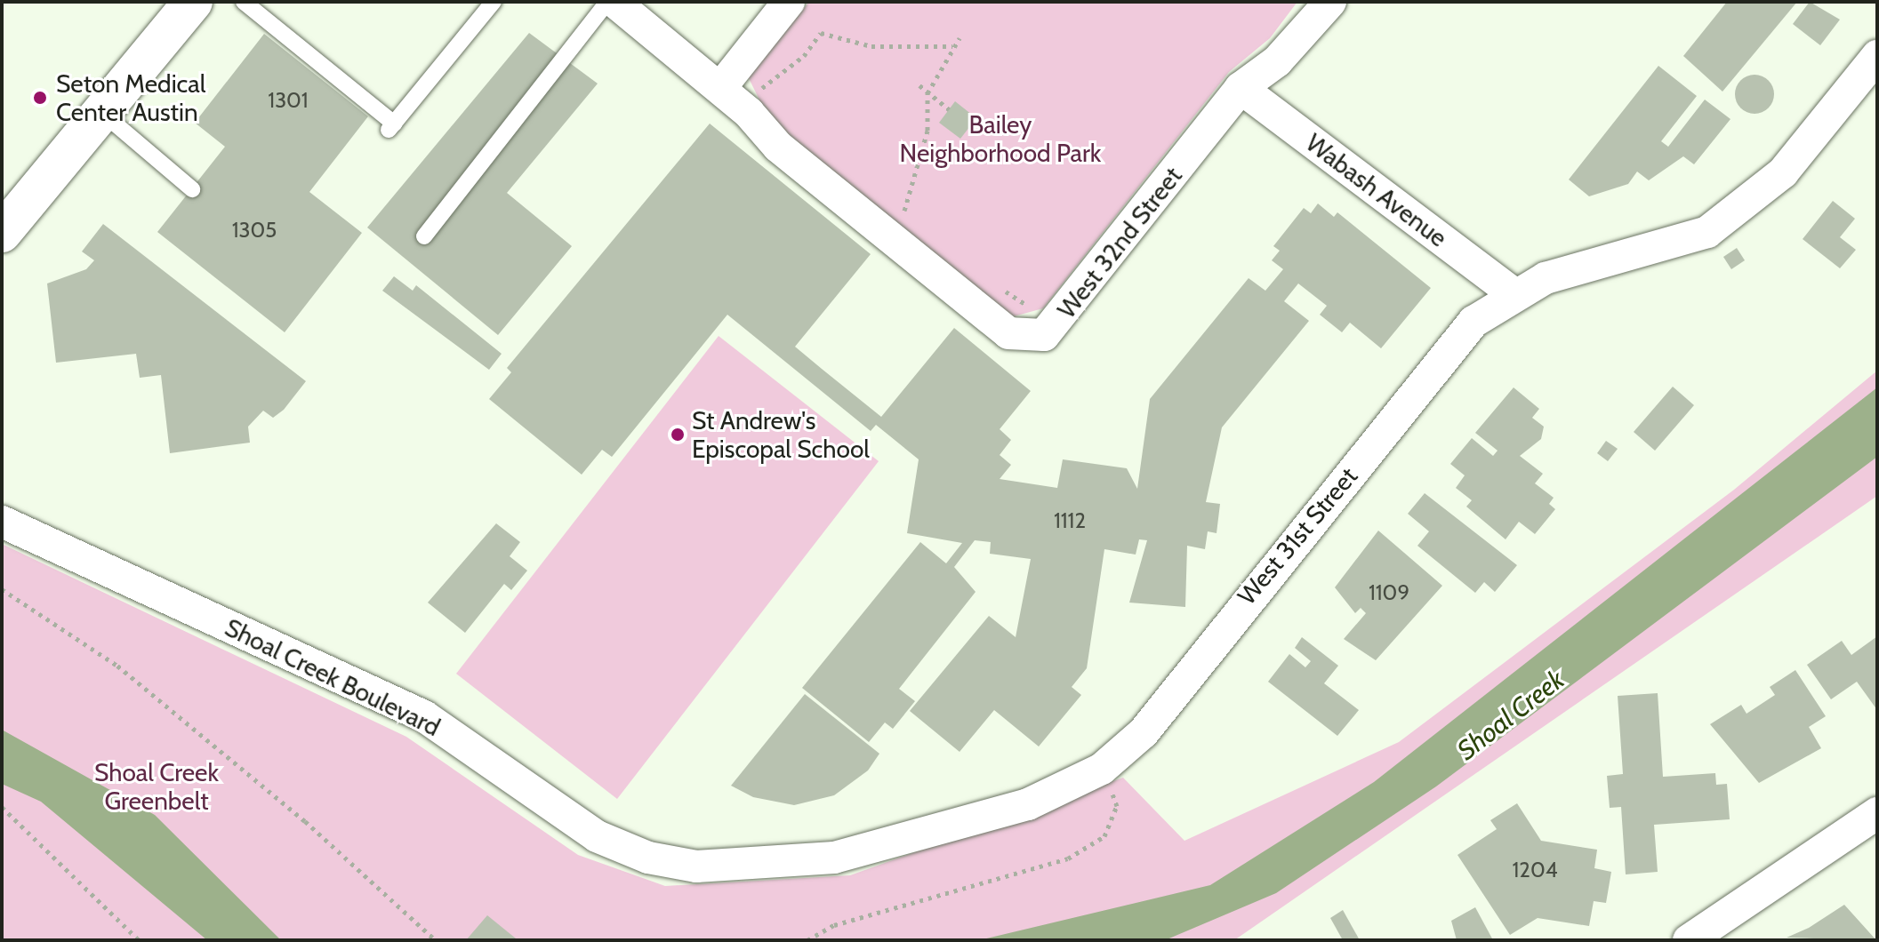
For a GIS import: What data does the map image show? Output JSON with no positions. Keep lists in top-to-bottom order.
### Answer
{
  "streets": {
    "street": [
      "Wabash Avenue",
      "West 32nd Street",
      "West 31st Street",
      "Shoal Creek Boulevard"
    ]
  },
  "crossings": [
    ["Wabash Avenue", "West 32nd Street"],
    ["Wabash Avenue", "West 31st Street"],
    ["West 31st Street", "Shoal Creek Boulevard"]
  ],
  "water": ["Shoal Creek"],
  "parks": ["Bailey Neighborhood Park", "Shoal Creek Greenbelt"],
  "places": ["Seton Medical Center Austin", "St Andrew's Episcopal School"],
  "house_numbers": [
    "1301",
    "1305",
    "1112",
    "1109",
    "1204"
  ]
}
